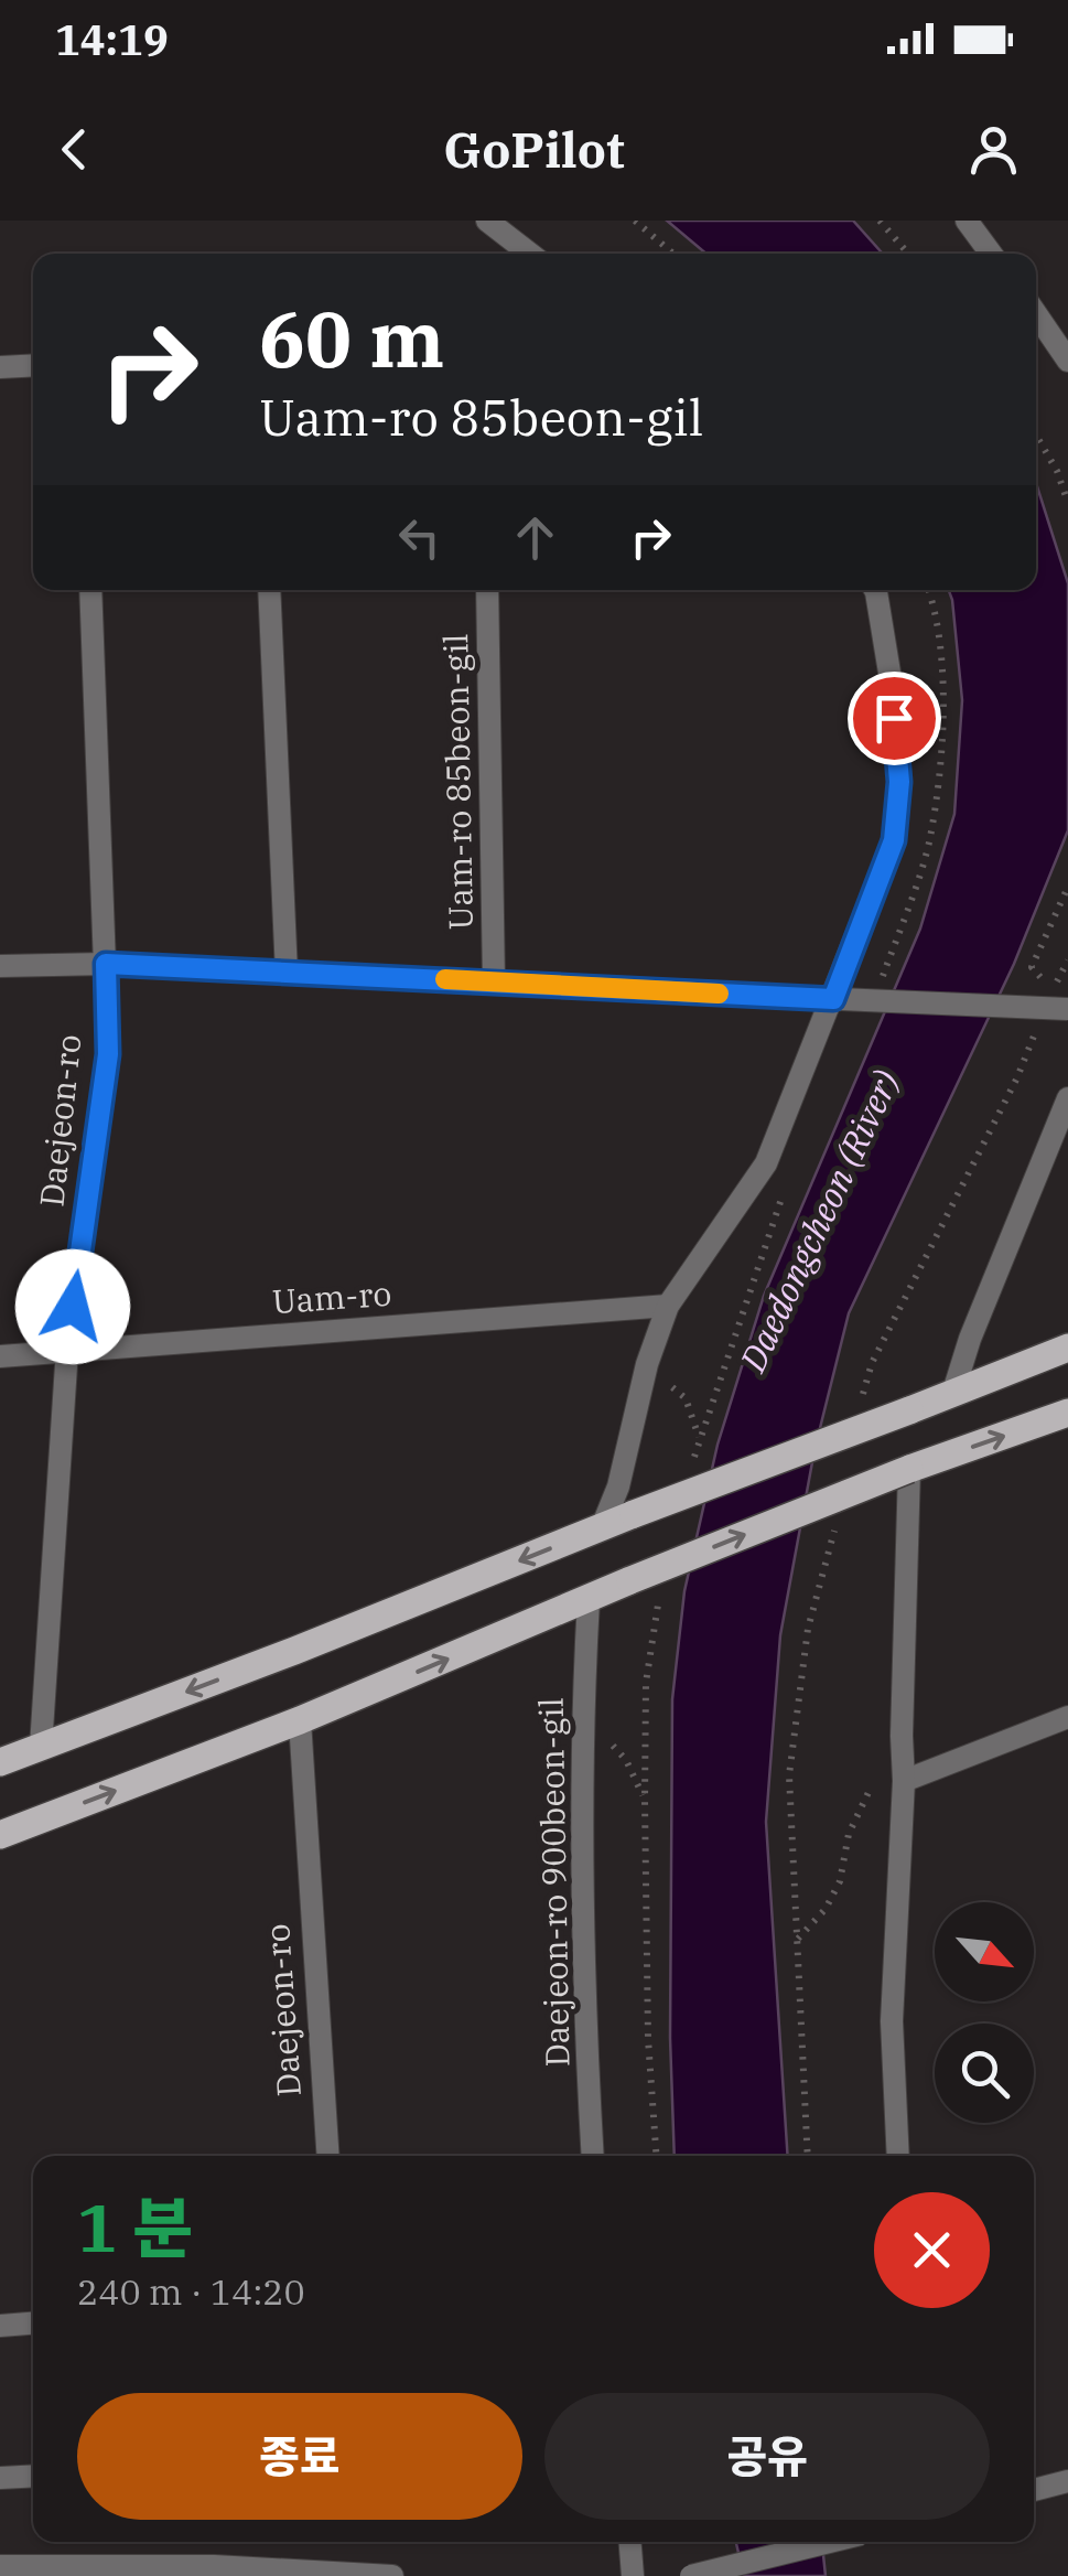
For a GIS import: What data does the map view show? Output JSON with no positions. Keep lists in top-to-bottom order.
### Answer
{
  "streets": {
    "street": [
      "Uam-ro 85beon-gil",
      "Daejeon-ro",
      "Uam-ro",
      "Daejeon-ro 900beon-gil"
    ]
  },
  "crossings": [
    ["Uam-ro 85beon-gil", "Daejeon-ro"],
    ["Daejeon-ro", "Uam-ro"]
  ],
  "water": ["Daedongcheon (River)"],
  "north": "bottom right",
  "page": {
    "status": "14:19",
    "header": "GoPilot",
    "turn": ["60 m", "Uam-ro 85beon-gil"],
    "heading": ["1 분", "240 m · 14:20"],
    "buttons": ["종료", "공유"]
  }
}
